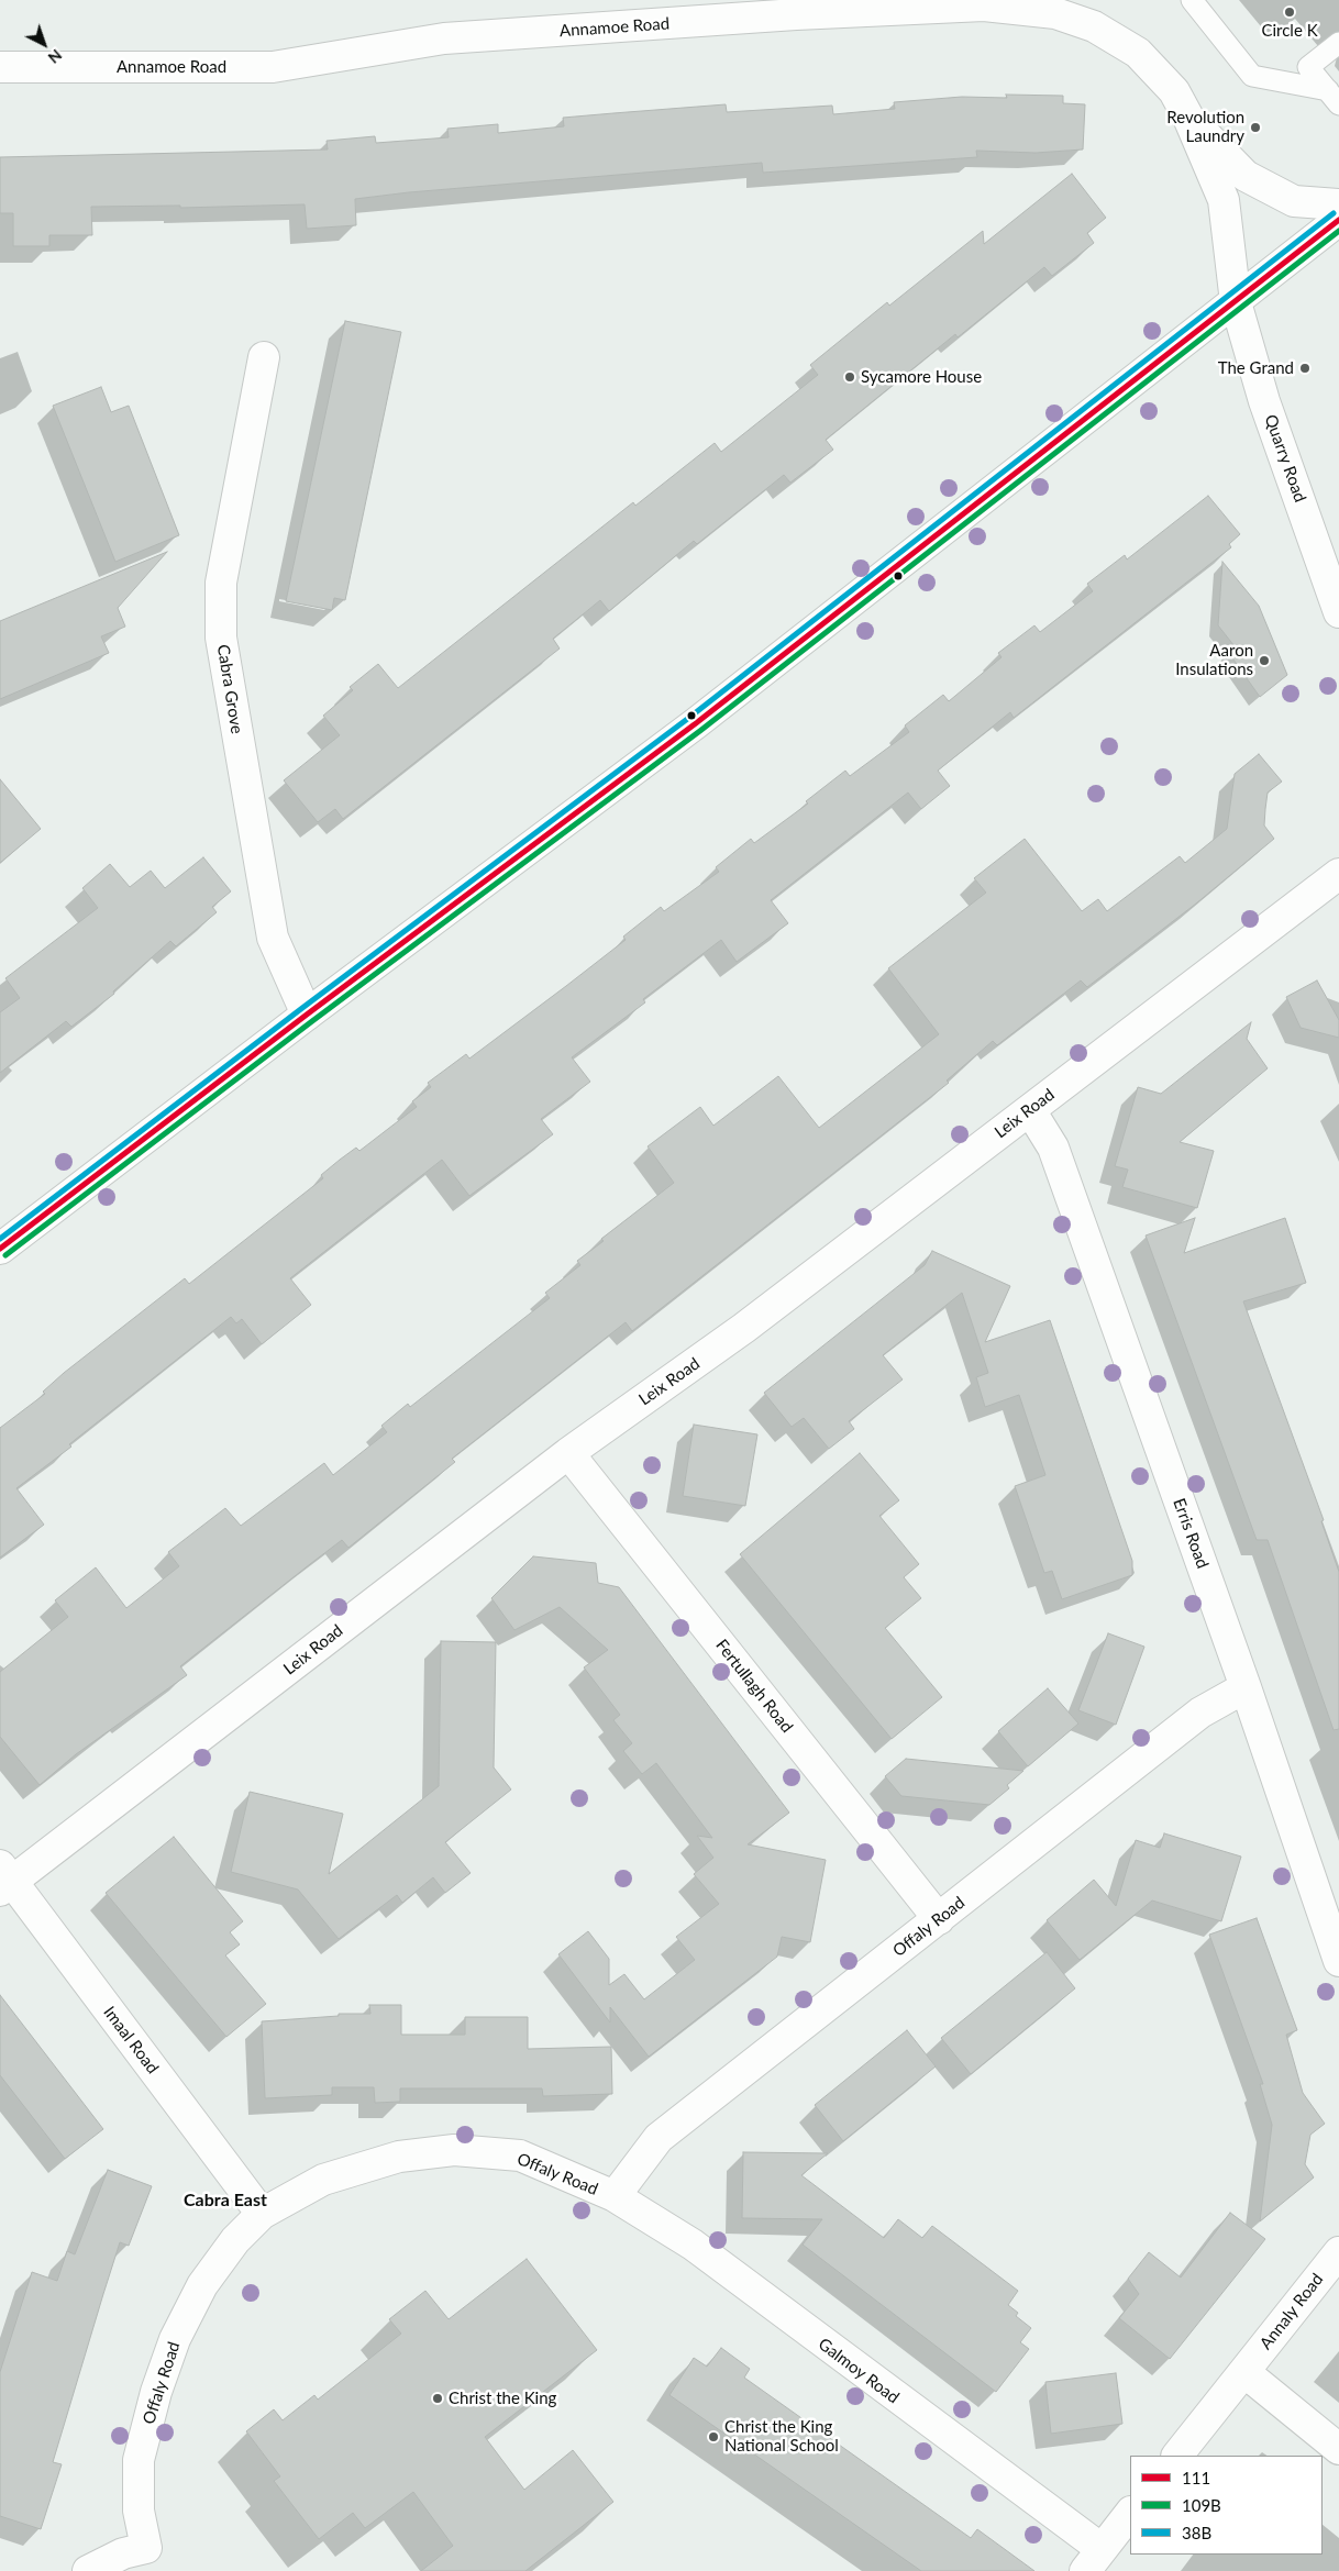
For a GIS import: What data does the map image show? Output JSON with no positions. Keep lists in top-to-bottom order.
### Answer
{
  "streets": {
    "street": [
      "Annamoe Road",
      "Quarry Road",
      "Cabra Grove",
      "Leix Road",
      "Erris Road",
      "Fertullagh Road",
      "Offaly Road",
      "Imaal Road",
      "Annaly Road",
      "Galmoy Road"
    ]
  },
  "crossings": [
    ["Annamoe Road", "Quarry Road"],
    ["Leix Road", "Erris Road"],
    ["Leix Road", "Fertullagh Road"],
    ["Leix Road", "Imaal Road"],
    ["Erris Road", "Offaly Road"],
    ["Fertullagh Road", "Offaly Road"],
    ["Offaly Road", "Imaal Road"],
    ["Offaly Road", "Galmoy Road"]
  ],
  "districts": ["Cabra East"],
  "places": [
    "Circle K",
    "Revolution Laundry",
    "The Grand",
    "Sycamore House",
    "Aaron Insulations",
    "Christ the King",
    "Christ the King National School"
  ],
  "lines": ["transit line 38B", "transit line 111", "transit line 109B"],
  "legend": ["111", "109B", "38B"],
  "north": "bottom right"
}
